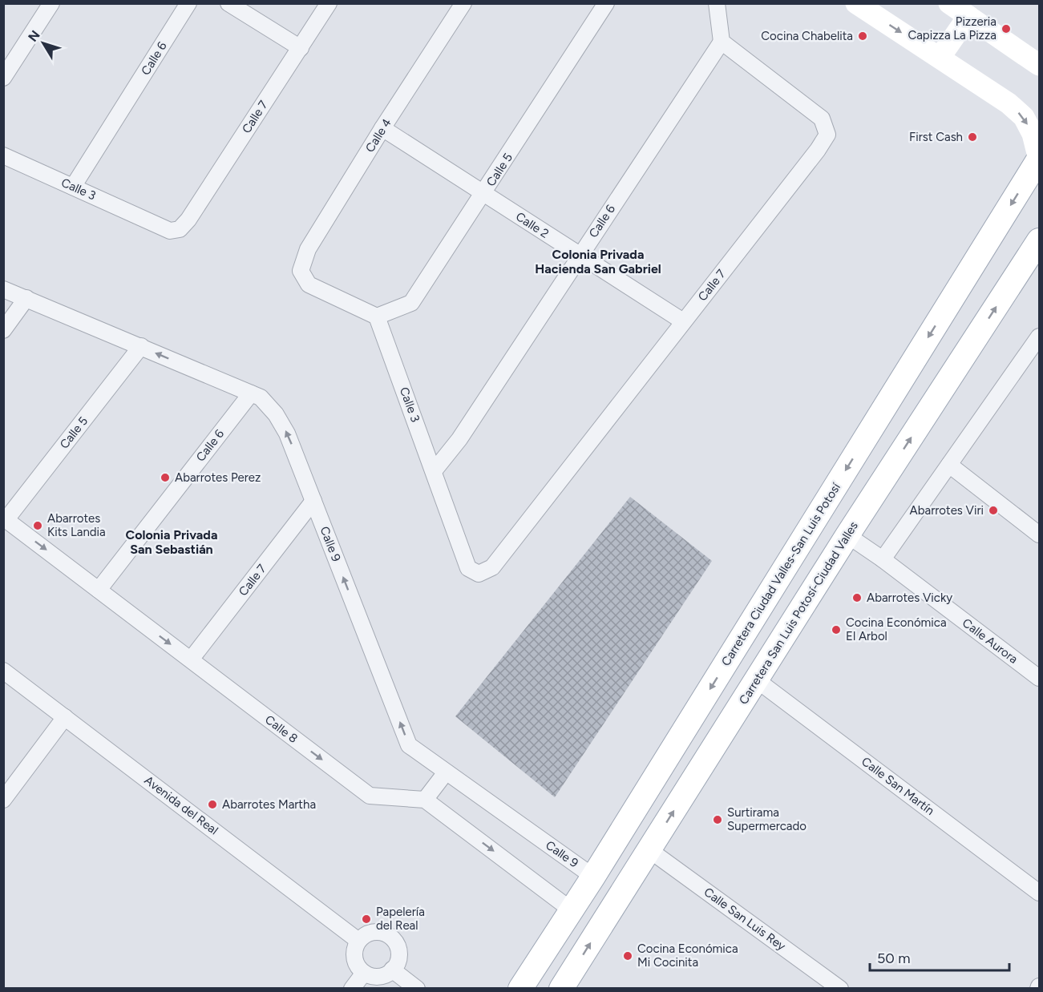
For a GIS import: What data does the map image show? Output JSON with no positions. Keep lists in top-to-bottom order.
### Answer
{
  "streets": {
    "main road": ["Carretera Ciudad Valles-San Luis Potosí", "Carretera San Luis Potosí-Ciudad Valles"],
    "street": [
      "Calle 6",
      "Calle 7",
      "Calle 4",
      "Calle 5",
      "Calle 3",
      "Calle 2",
      "Calle 9",
      "Calle Aurora",
      "Calle 8",
      "Calle San Martín",
      "Avenida del Real",
      "Calle San Luis Rey"
    ]
  },
  "crossings": [
    ["Calle 6", "Calle 7"],
    ["Calle 6", "Calle 3"],
    ["Calle 6", "Calle 2"],
    ["Calle 6", "Calle 9"],
    ["Calle 6", "Calle 8"],
    ["Calle 7", "Calle 3"],
    ["Calle 7", "Calle 2"],
    ["Calle 7", "Calle 9"],
    ["Calle 7", "Calle 8"],
    ["Calle 4", "Calle 5"],
    ["Calle 4", "Calle 3"],
    ["Calle 4", "Calle 2"],
    ["Calle 5", "Calle 3"],
    ["Calle 5", "Calle 2"],
    ["Calle 5", "Calle 9"],
    ["Calle 5", "Calle 8"],
    ["Calle 9", "Carretera Ciudad Valles-San Luis Potosí"],
    ["Carretera San Luis Potosí-Ciudad Valles", "Calle Aurora"],
    ["Carretera San Luis Potosí-Ciudad Valles", "Calle San Martín"],
    ["Carretera San Luis Potosí-Ciudad Valles", "Calle San Luis Rey"]
  ],
  "one_way": [
    "Calle 9",
    "Carretera Ciudad Valles-San Luis Potosí",
    "Carretera San Luis Potosí-Ciudad Valles",
    "Calle 8"
  ],
  "districts": ["Colonia Privada Hacienda San Gabriel", "Colonia Privada San Sebastián"],
  "places": [
    "Pizzeria Capizza La Pizza",
    "Cocina Chabelita",
    "First Cash",
    "Abarrotes Perez",
    "Abarrotes Viri",
    "Abarrotes Kits Landia",
    "Abarrotes Vicky",
    "Cocina Económica El Arbol",
    "Abarrotes Martha",
    "Surtirama Supermercado",
    "Papelería del Real",
    "Cocina Económica Mi Cocinita"
  ],
  "scale_bar": "50 m",
  "north": "top left"
}
